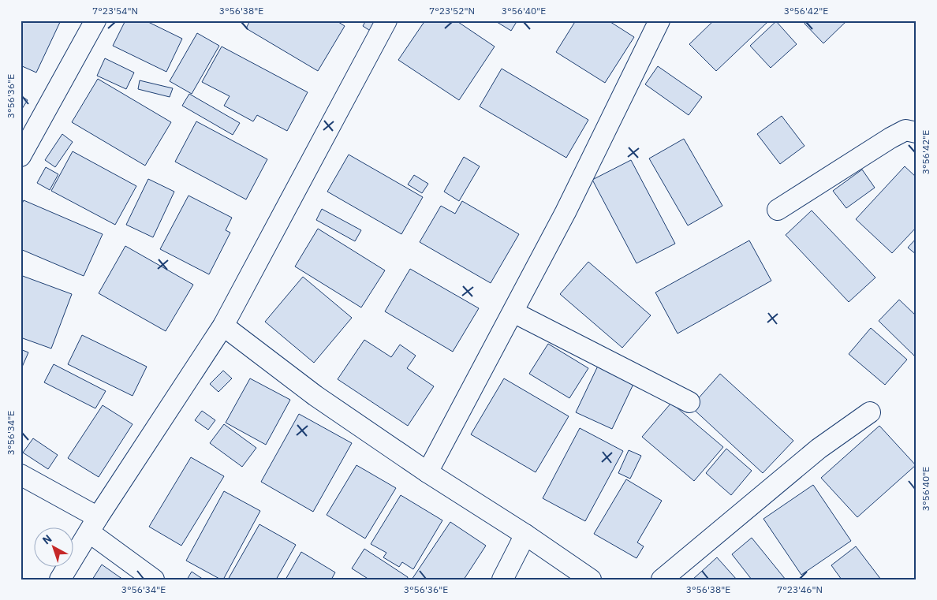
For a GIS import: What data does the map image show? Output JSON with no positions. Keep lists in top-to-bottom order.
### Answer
{
  "north": "top left",
  "coordinates": [
    "7°23'54\"N",
    "3°56'38\"E",
    "7°23'52\"N",
    "3°56'40\"E",
    "3°56'42\"E",
    "3°56'36\"E",
    "3°56'34\"E",
    "7°23'46\"N"
  ]
}
